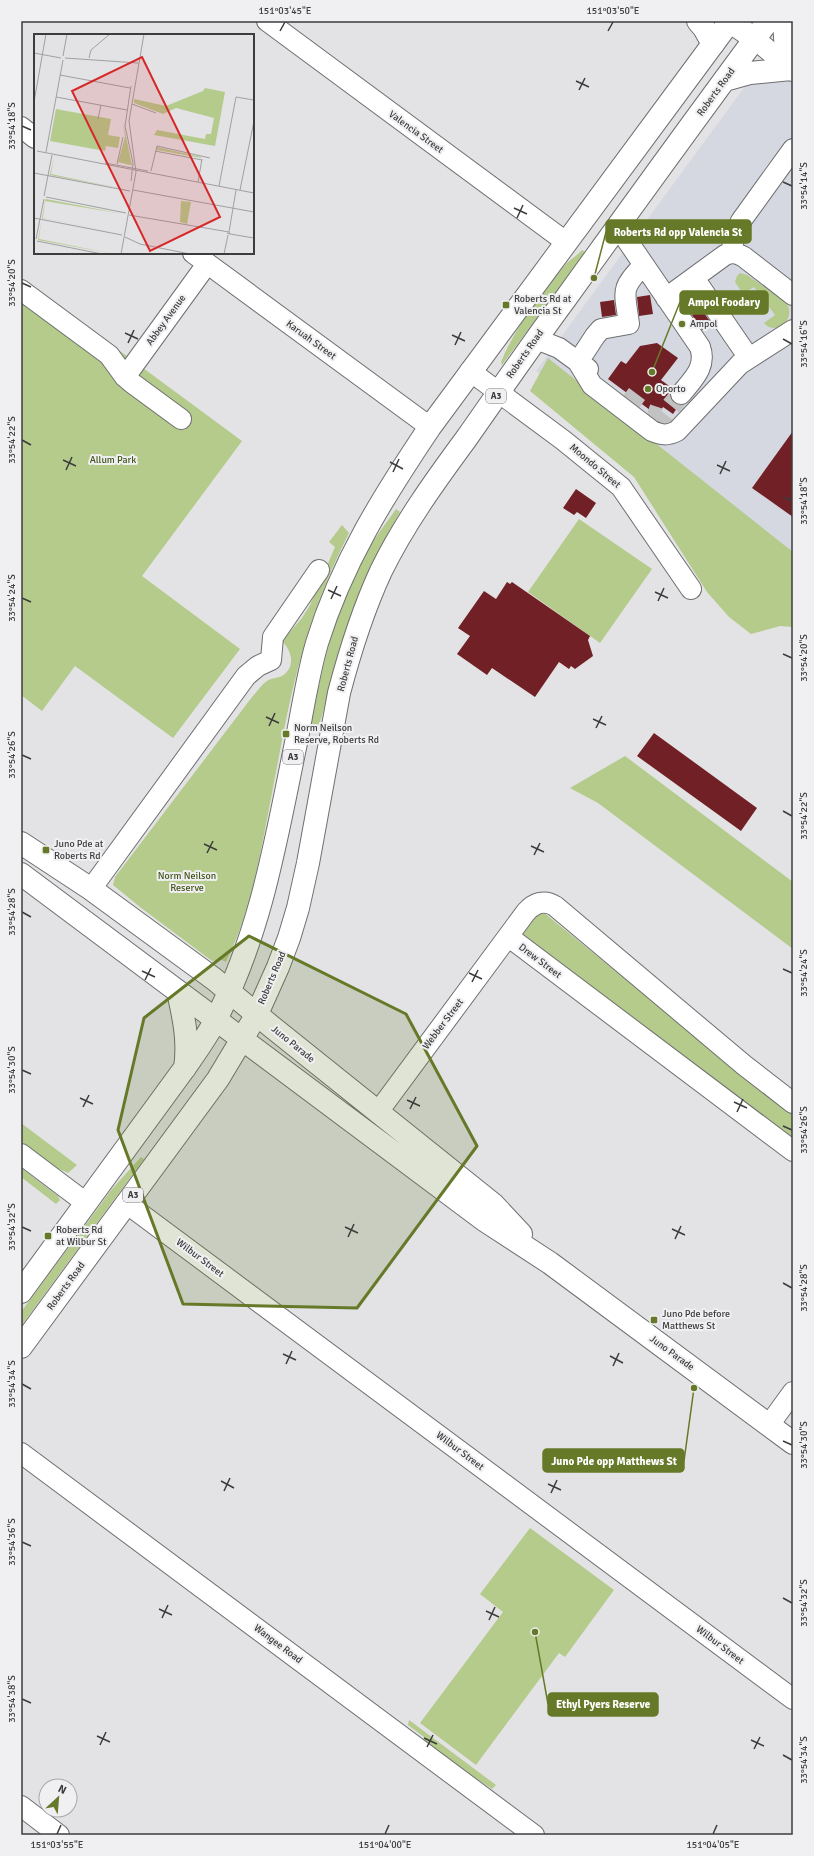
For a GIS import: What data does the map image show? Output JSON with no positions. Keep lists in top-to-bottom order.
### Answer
{
  "streets": {
    "main road": ["Roberts Road", "A3", "Juno Parade"],
    "street": [
      "Valencia Street",
      "Abbey Avenue",
      "Karuah Street",
      "Moondo Street",
      "Drew Street",
      "Webber Street",
      "Wilbur Street",
      "Wangee Road"
    ]
  },
  "crossings": [
    ["Roberts Road", "Moondo Street"],
    ["Roberts Road", "Juno Parade"],
    ["Roberts Road", "Wilbur Street"],
    ["Valencia Street", "A3"],
    ["Abbey Avenue", "Karuah Street"],
    ["Karuah Street", "A3"],
    ["A3", "Moondo Street"],
    ["A3", "Juno Parade"],
    ["Drew Street", "Webber Street"],
    ["Webber Street", "Juno Parade"]
  ],
  "parks": ["Allum Park", "Norm Neilson Reserve"],
  "places": {
    "other": [
      "Roberts Rd opp Valencia St",
      "Ampol",
      "Ampol Foodary",
      "Oporto",
      "Juno Pde opp Matthews St",
      "Ethyl Pyers Reserve"
    ],
    "transit": [
      "Roberts Rd at Valencia St",
      "Norm Neilson Reserve, Roberts Rd",
      "Juno Pde at Roberts Rd",
      "Roberts Rd at Wilbur St",
      "Juno Pde before Matthews St"
    ]
  },
  "north": "top right",
  "coordinates": [
    "151°03'45\"E",
    "151°03'50\"E",
    "33°54'18\"S",
    "33°54'14\"S",
    "33°54'20\"S",
    "33°54'16\"S",
    "33°54'22\"S",
    "33°54'24\"S",
    "33°54'26\"S",
    "33°54'28\"S",
    "33°54'30\"S",
    "33°54'32\"S",
    "33°54'34\"S",
    "33°54'36\"S",
    "33°54'38\"S",
    "151°03'55\"E",
    "151°04'00\"E",
    "151°04'05\"E"
  ]
}
